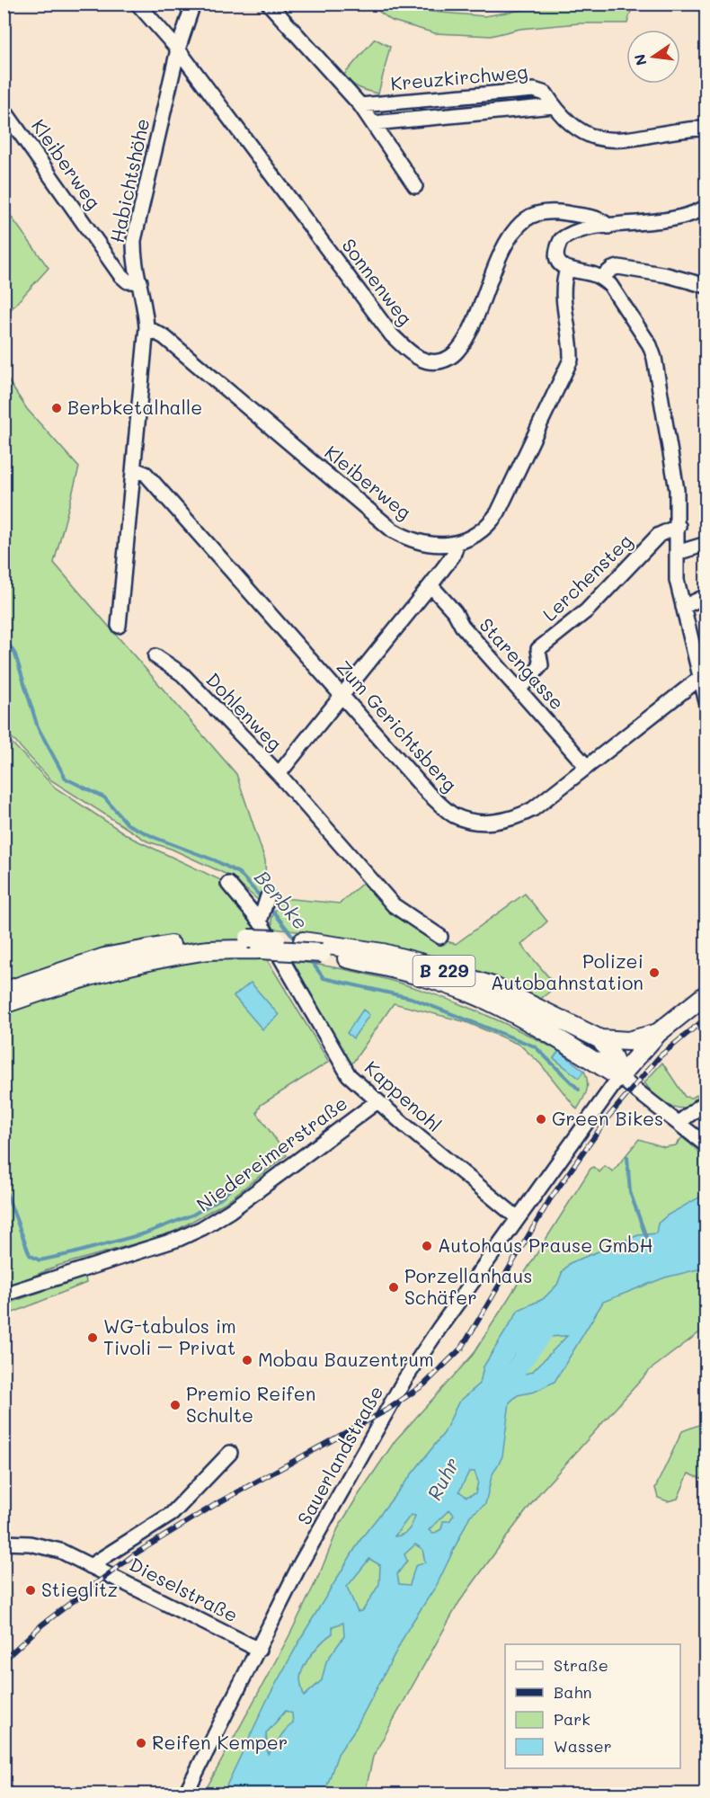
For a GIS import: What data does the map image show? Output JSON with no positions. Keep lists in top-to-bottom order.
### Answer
{
  "streets": {
    "main road": ["B 229"],
    "street": [
      "Kreuzkirchweg",
      "Kleiberweg",
      "Habichtshöhe",
      "Sonnenweg",
      "Lerchensteg",
      "Starengasse",
      "Dohlenweg",
      "Zum Gerichtsberg",
      "Kappenohl",
      "Niedereimerstraße",
      "Sauerlandstraße",
      "Dieselstraße"
    ]
  },
  "crossings": [
    ["Kleiberweg", "Habichtshöhe"],
    ["Kleiberweg", "Dohlenweg"],
    ["Habichtshöhe", "Sonnenweg"],
    ["Habichtshöhe", "Zum Gerichtsberg"],
    ["Lerchensteg", "Starengasse"],
    ["Starengasse", "Dohlenweg"],
    ["Starengasse", "Zum Gerichtsberg"],
    ["Dohlenweg", "Zum Gerichtsberg"],
    ["B 229", "Sauerlandstraße"],
    ["Kappenohl", "Niedereimerstraße"],
    ["Kappenohl", "Sauerlandstraße"],
    ["Sauerlandstraße", "Dieselstraße"]
  ],
  "water": ["Berbke", "Ruhr"],
  "places": [
    "Berbketalhalle",
    "Polizei Autobahnstation",
    "Green Bikes",
    "Autohaus Prause GmbH",
    "Porzellanhaus Schäfer",
    "WG-tabulos im Tivoli – Privat",
    "Mobau Bauzentrum",
    "Premio Reifen Schulte",
    "Stieglitz",
    "Reifen Kemper"
  ],
  "legend": [
    "Straße",
    "Bahn",
    "Park",
    "Wasser"
  ],
  "north": "left"
}
